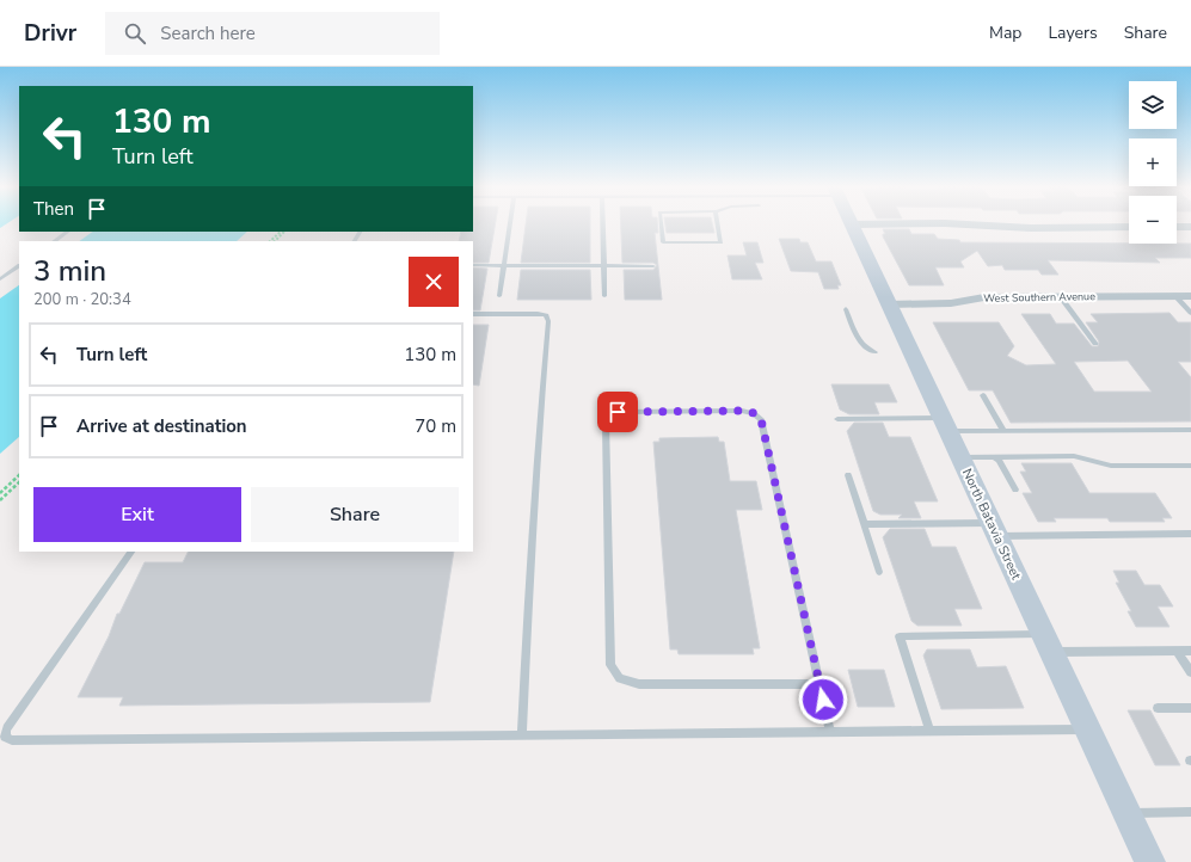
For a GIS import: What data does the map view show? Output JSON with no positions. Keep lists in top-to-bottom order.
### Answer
{
  "streets": {
    "main road": ["North Batavia Street"],
    "street": ["West Southern Avenue"]
  },
  "crossings": [
    ["West Southern Avenue", "North Batavia Street"]
  ],
  "page": {
    "header": "Drivr",
    "search": "Search here",
    "nav": ["Map", "Layers", "Share"],
    "map_buttons": ["+", "−"],
    "turn": ["130 m", "Turn left"],
    "then": "Then",
    "heading": ["3 min", "200 m · 20:34"],
    "list": [
      {
        "name": "Turn left",
        "value": "130 m"
      },
      {
        "name": "Arrive at destination",
        "value": "70 m"
      }
    ],
    "buttons": ["Exit", "Share"]
  }
}
